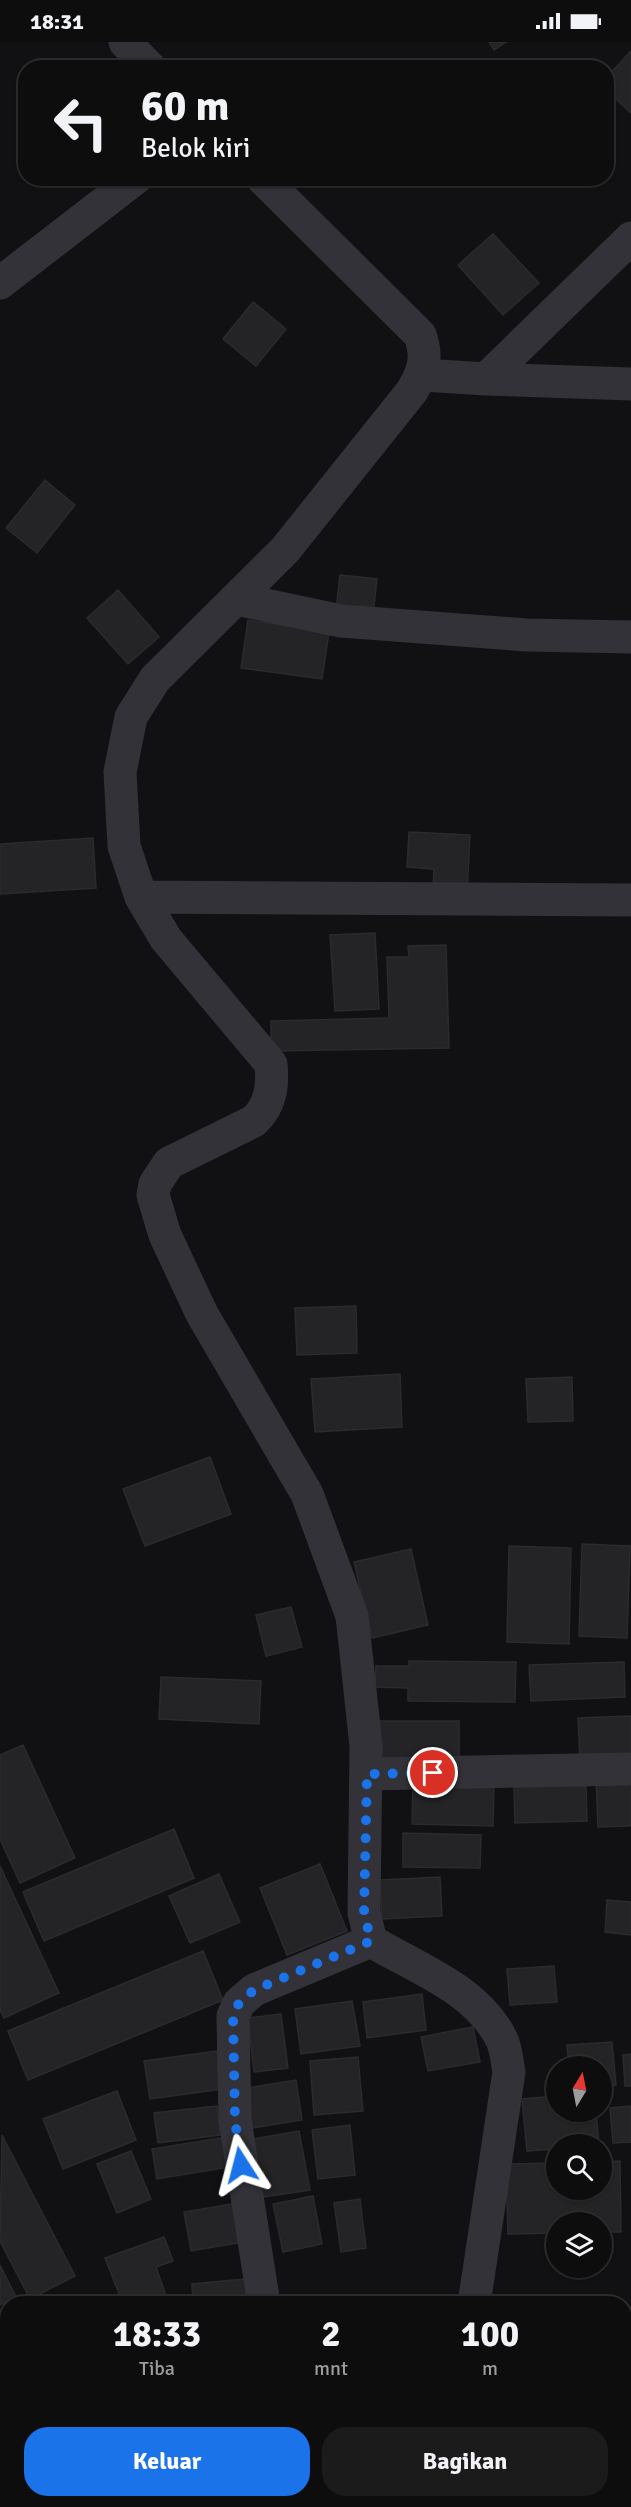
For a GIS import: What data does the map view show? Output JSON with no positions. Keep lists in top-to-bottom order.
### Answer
{
  "north": "top",
  "page": {
    "status": "18:31",
    "turn": ["60 m", "Belok kiri"],
    "eta": [
      "18:33",
      "Tiba",
      "2",
      "mnt",
      "100",
      "m"
    ],
    "buttons": ["Keluar", "Bagikan"]
  }
}
